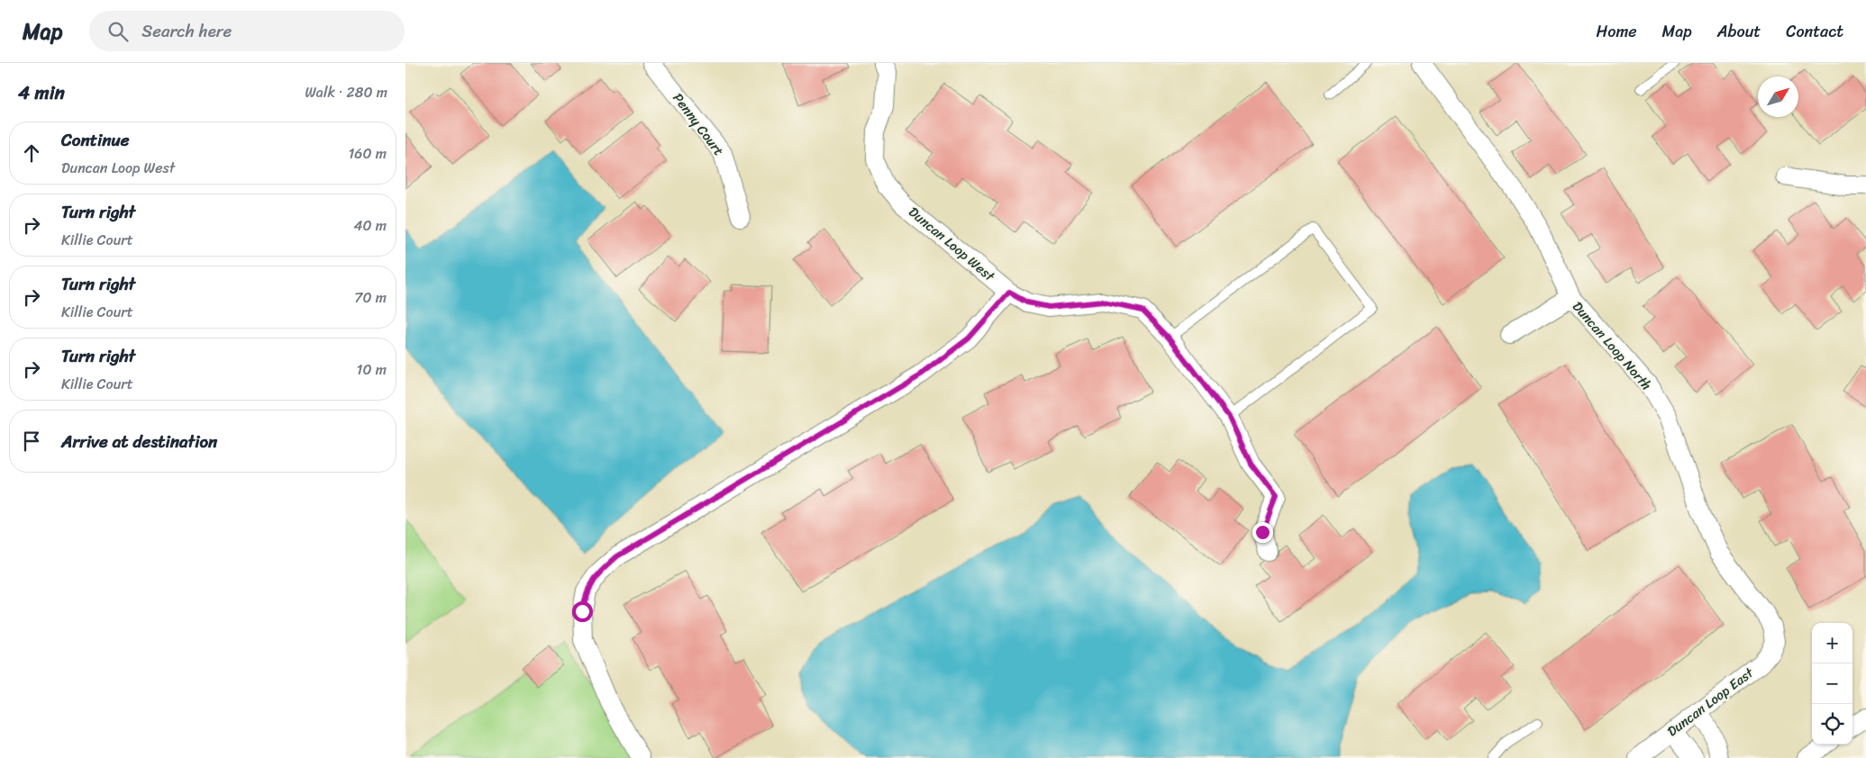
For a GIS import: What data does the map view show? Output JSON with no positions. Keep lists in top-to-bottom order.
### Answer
{
  "streets": {
    "street": [
      "Penny Court",
      "Duncan Loop West",
      "Duncan Loop North",
      "Duncan Loop East"
    ]
  },
  "crossings": [
    ["Duncan Loop North", "Duncan Loop East"]
  ],
  "north": "top right",
  "page": {
    "header": "Map",
    "search": "Search here",
    "nav": [
      "Home",
      "Map",
      "About",
      "Contact"
    ],
    "heading": ["4 min", "Walk · 280 m"],
    "list": [
      ["Continue", "Duncan Loop West", "160 m"],
      ["Turn right", "Killie Court", "40 m"],
      ["Turn right", "Killie Court", "70 m"],
      ["Turn right", "Killie Court", "10 m"],
      "Arrive at destination"
    ],
    "map_buttons": ["+", "−"]
  }
}
